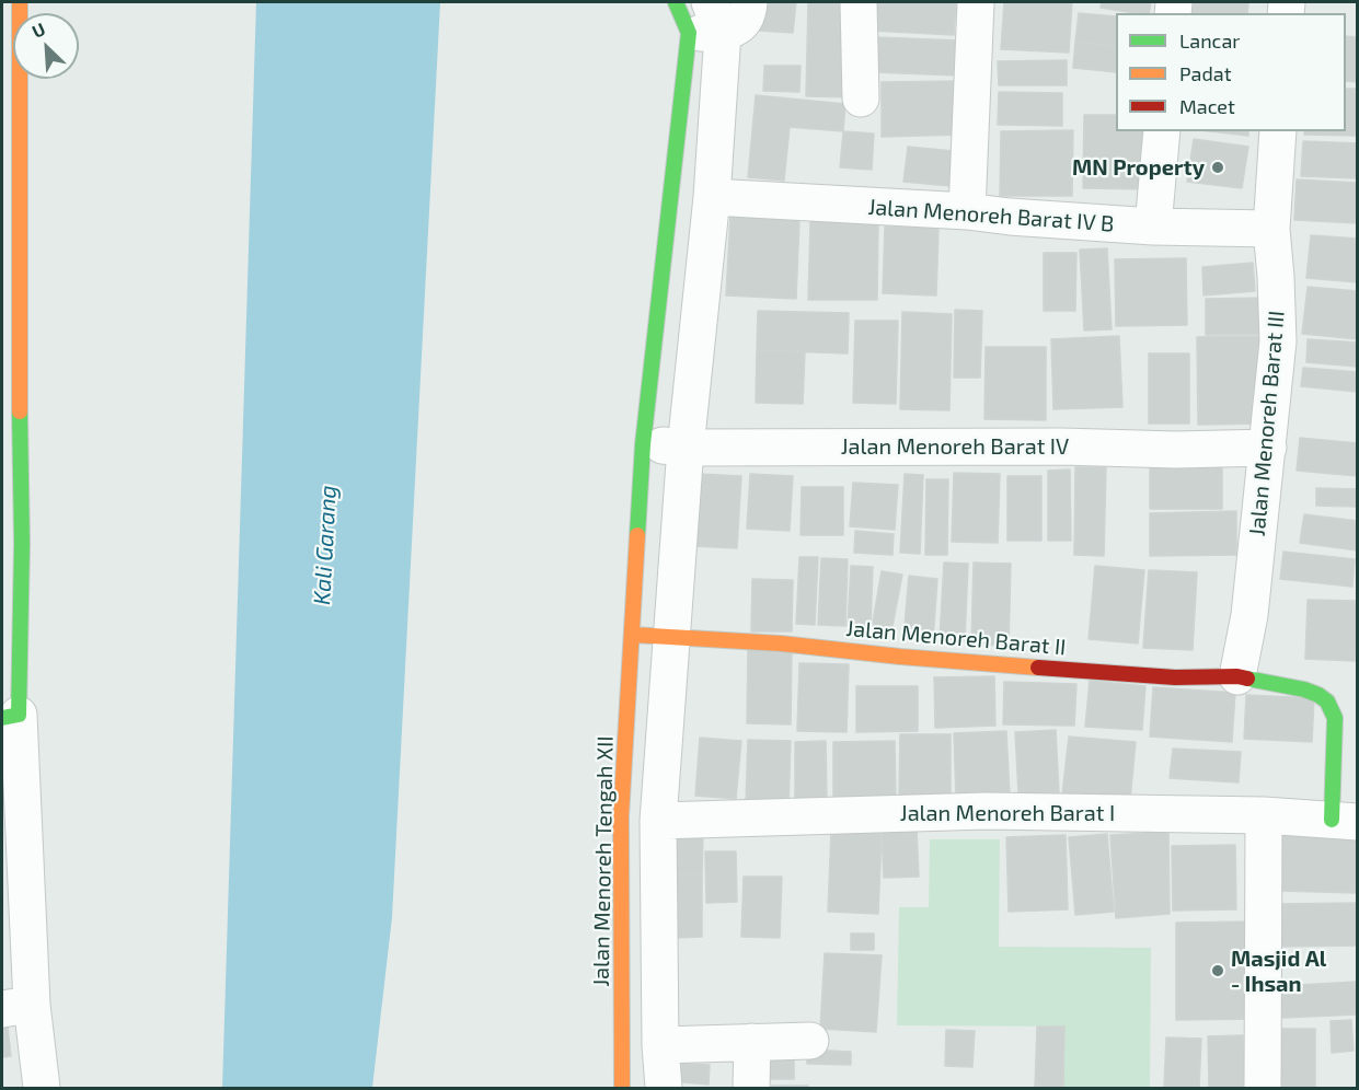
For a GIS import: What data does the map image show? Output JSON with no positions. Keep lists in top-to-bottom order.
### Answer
{
  "streets": {
    "street": [
      "Jalan Menoreh Barat IV B",
      "Jalan Menoreh Barat III",
      "Jalan Menoreh Barat IV",
      "Jalan Menoreh Barat II",
      "Jalan Menoreh Barat I",
      "Jalan Menoreh Tengah XII"
    ]
  },
  "crossings": [
    ["Jalan Menoreh Barat IV B", "Jalan Menoreh Barat III"],
    ["Jalan Menoreh Barat III", "Jalan Menoreh Barat IV"],
    ["Jalan Menoreh Barat III", "Jalan Menoreh Barat II"],
    ["Jalan Menoreh Barat IV", "Jalan Menoreh Tengah XII"],
    ["Jalan Menoreh Barat II", "Jalan Menoreh Barat I"],
    ["Jalan Menoreh Barat II", "Jalan Menoreh Tengah XII"]
  ],
  "water": ["Kali Garang"],
  "places": ["MN Property", "Masjid Al - Ihsan"],
  "legend": ["Lancar", "Padat", "Macet"],
  "north": "top left"
}
